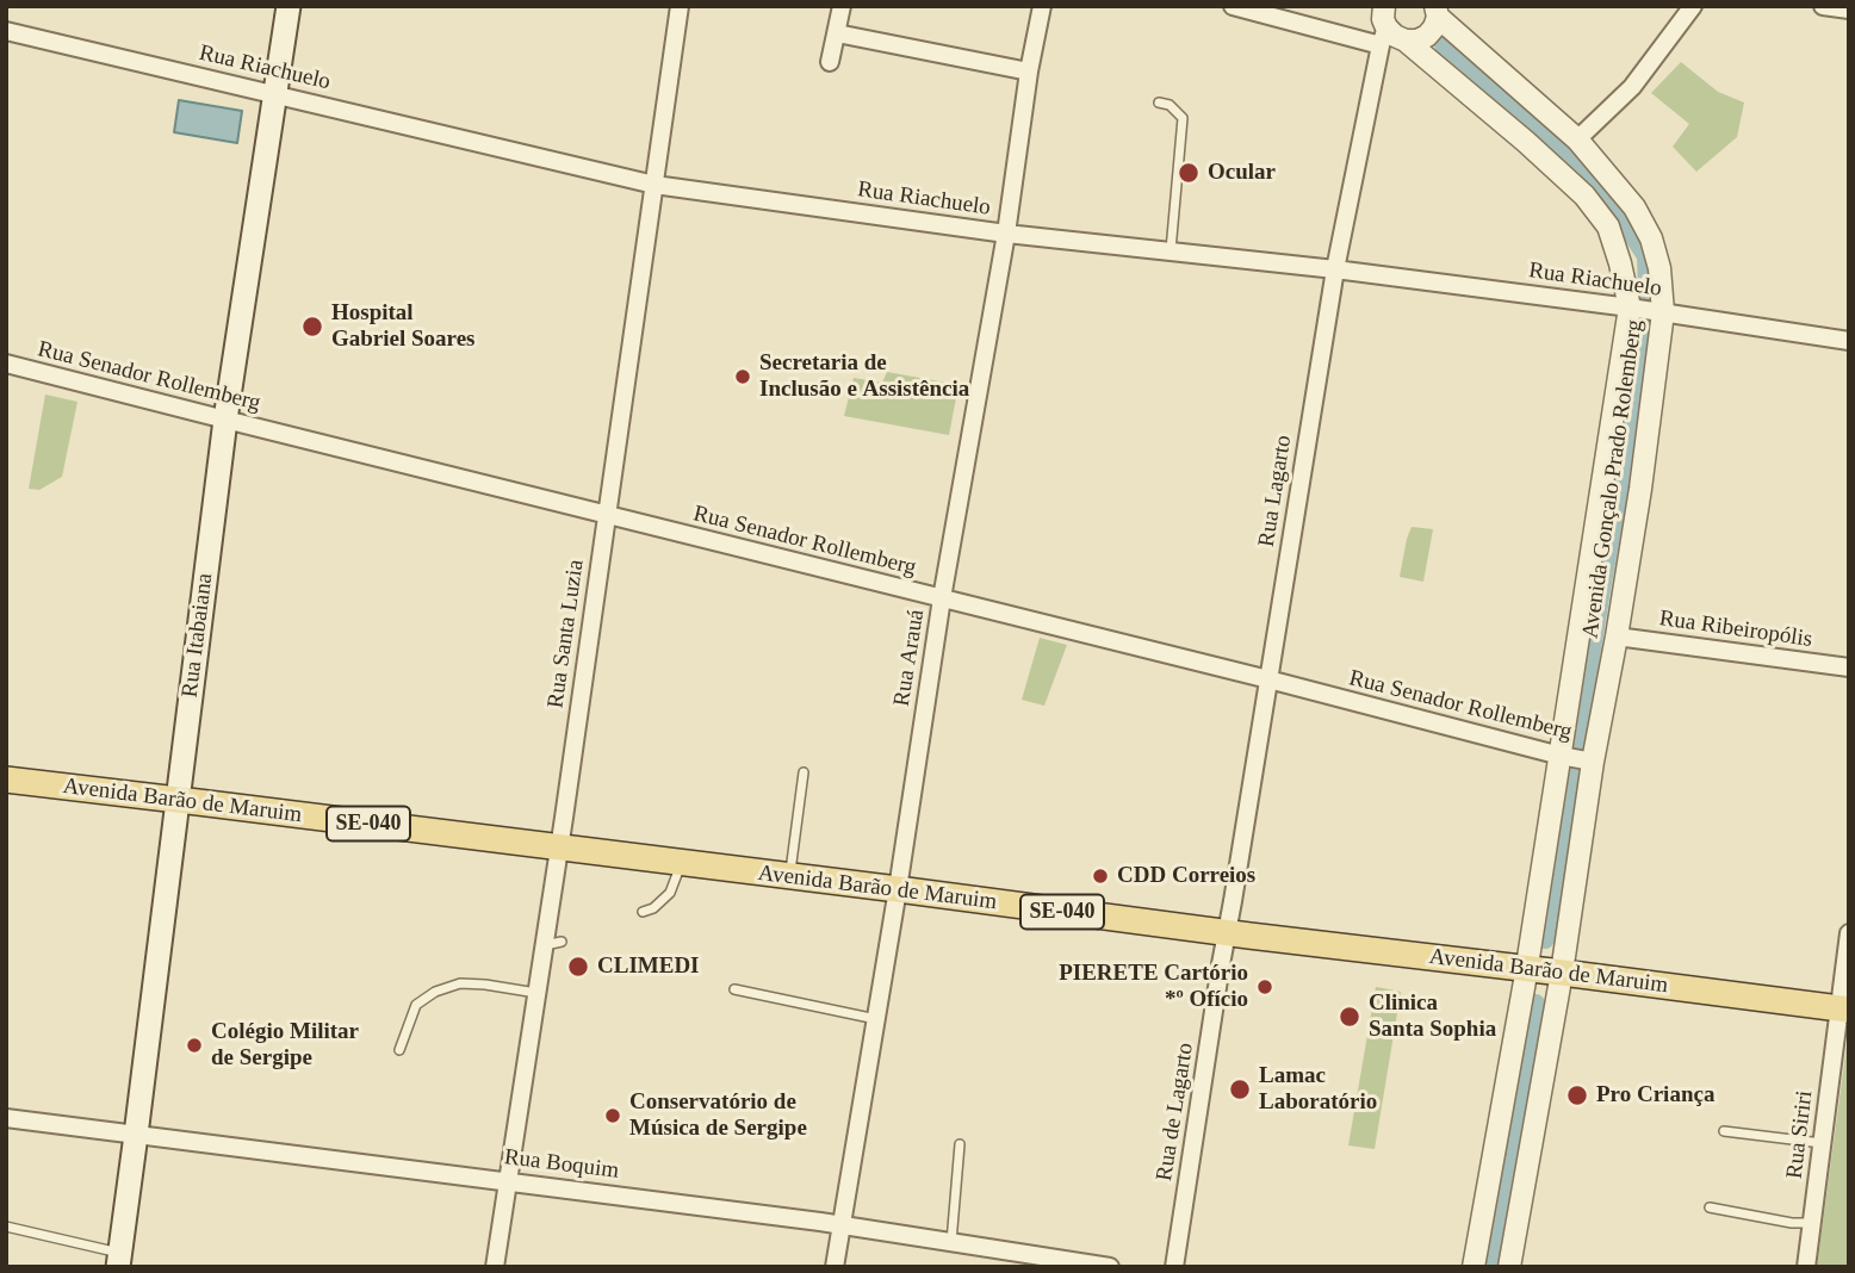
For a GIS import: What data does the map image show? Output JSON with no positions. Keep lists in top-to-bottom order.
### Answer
{
  "streets": {
    "main road": ["Rua Itabaiana", "Avenida Barão de Maruim", "SE-040"],
    "street": [
      "Rua Riachuelo",
      "Rua Senador Rollemberg",
      "Avenida Gonçalo Prado Rolemberg",
      "Rua Lagarto",
      "Rua Ribeiropólis",
      "Rua Santa Luzia",
      "Rua Arauá",
      "Rua de Lagarto",
      "Rua Siriri",
      "Rua Boquim"
    ]
  },
  "crossings": [
    ["Rua Riachuelo", "Avenida Gonçalo Prado Rolemberg"],
    ["Rua Riachuelo", "Rua Lagarto"],
    ["Rua Riachuelo", "Rua Santa Luzia"],
    ["Rua Riachuelo", "Rua Itabaiana"],
    ["Rua Riachuelo", "Rua Arauá"],
    ["Rua Senador Rollemberg", "Avenida Gonçalo Prado Rolemberg"],
    ["Rua Senador Rollemberg", "Rua Lagarto"],
    ["Rua Senador Rollemberg", "Rua Santa Luzia"],
    ["Rua Senador Rollemberg", "Rua Itabaiana"],
    ["Rua Senador Rollemberg", "Rua Arauá"],
    ["Avenida Gonçalo Prado Rolemberg", "Rua Lagarto"],
    ["Avenida Gonçalo Prado Rolemberg", "Rua Ribeiropólis"],
    ["Avenida Gonçalo Prado Rolemberg", "Avenida Barão de Maruim"],
    ["Rua Lagarto", "Avenida Barão de Maruim"],
    ["Rua Lagarto", "Rua de Lagarto"],
    ["Rua Santa Luzia", "Avenida Barão de Maruim"],
    ["Rua Santa Luzia", "Rua Boquim"],
    ["Rua Itabaiana", "Avenida Barão de Maruim"],
    ["Rua Itabaiana", "Rua Boquim"],
    ["Rua Arauá", "Avenida Barão de Maruim"],
    ["Rua Arauá", "Rua Boquim"],
    ["Avenida Barão de Maruim", "Rua Siriri"]
  ],
  "places": [
    "Ocular",
    "Hospital Gabriel Soares",
    "Secretaria de Inclusão e Assistência",
    "CDD Correios",
    "CLIMEDI",
    "PIERETE Cartório *º Ofício",
    "Clinica Santa Sophia",
    "Colégio Militar de Sergipe",
    "Lamac Laboratório",
    "Pro Criança",
    "Conservatório de Música de Sergipe"
  ]
}
